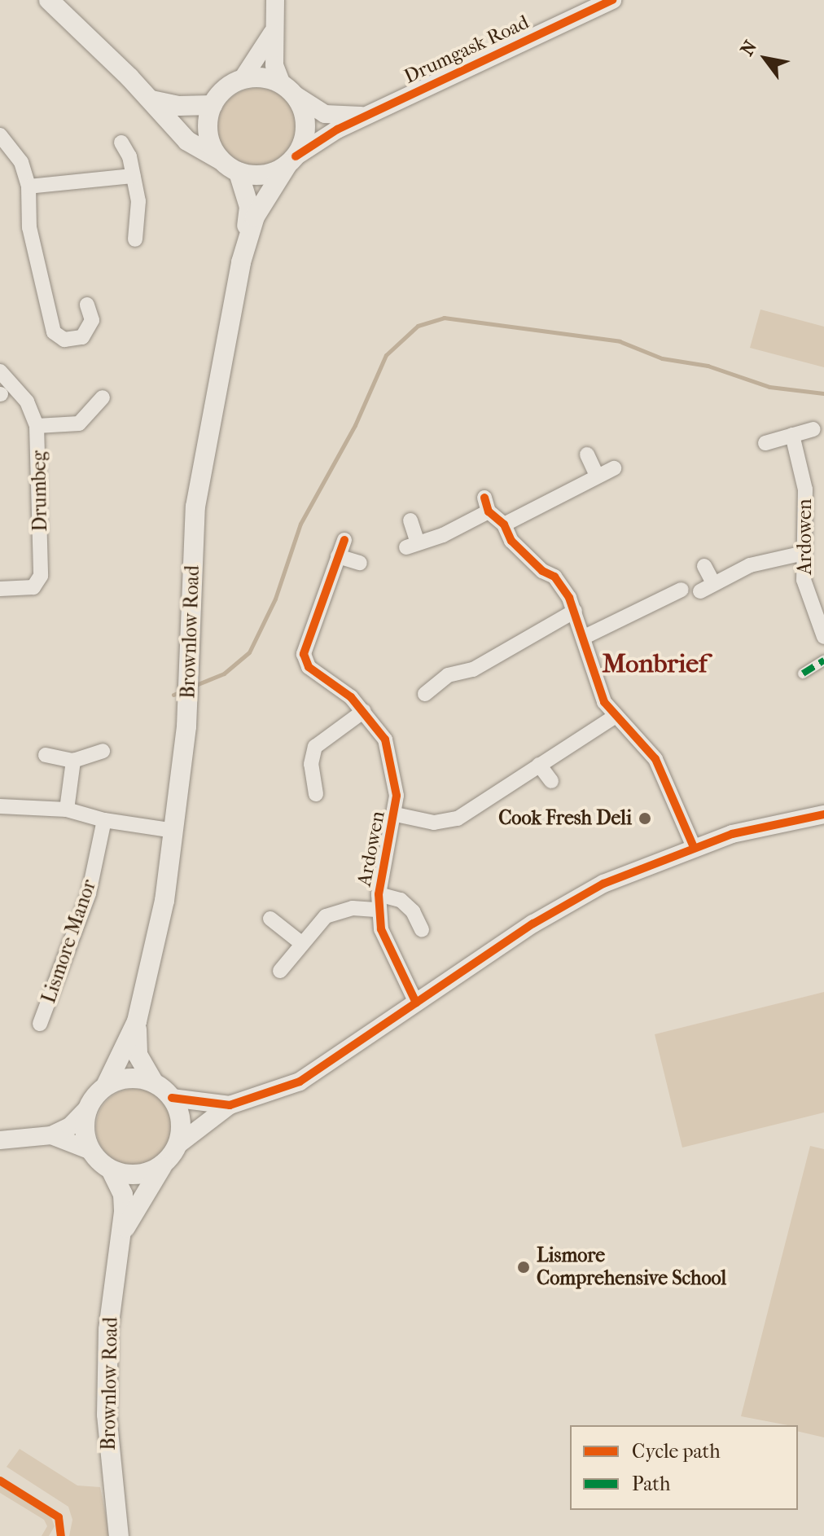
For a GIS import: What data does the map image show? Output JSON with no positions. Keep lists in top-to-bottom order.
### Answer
{
  "streets": {
    "main road": ["Brownlow Road"],
    "street": [
      "Drumgask Road",
      "Drumbeg",
      "Ardowen",
      "Lismore Manor"
    ]
  },
  "crossings": [
    ["Drumgask Road", "Brownlow Road"]
  ],
  "districts": ["Monbrief"],
  "places": ["Cook Fresh Deli", "Lismore Comprehensive School"],
  "legend": ["Cycle path", "Path"],
  "north": "top left"
}
